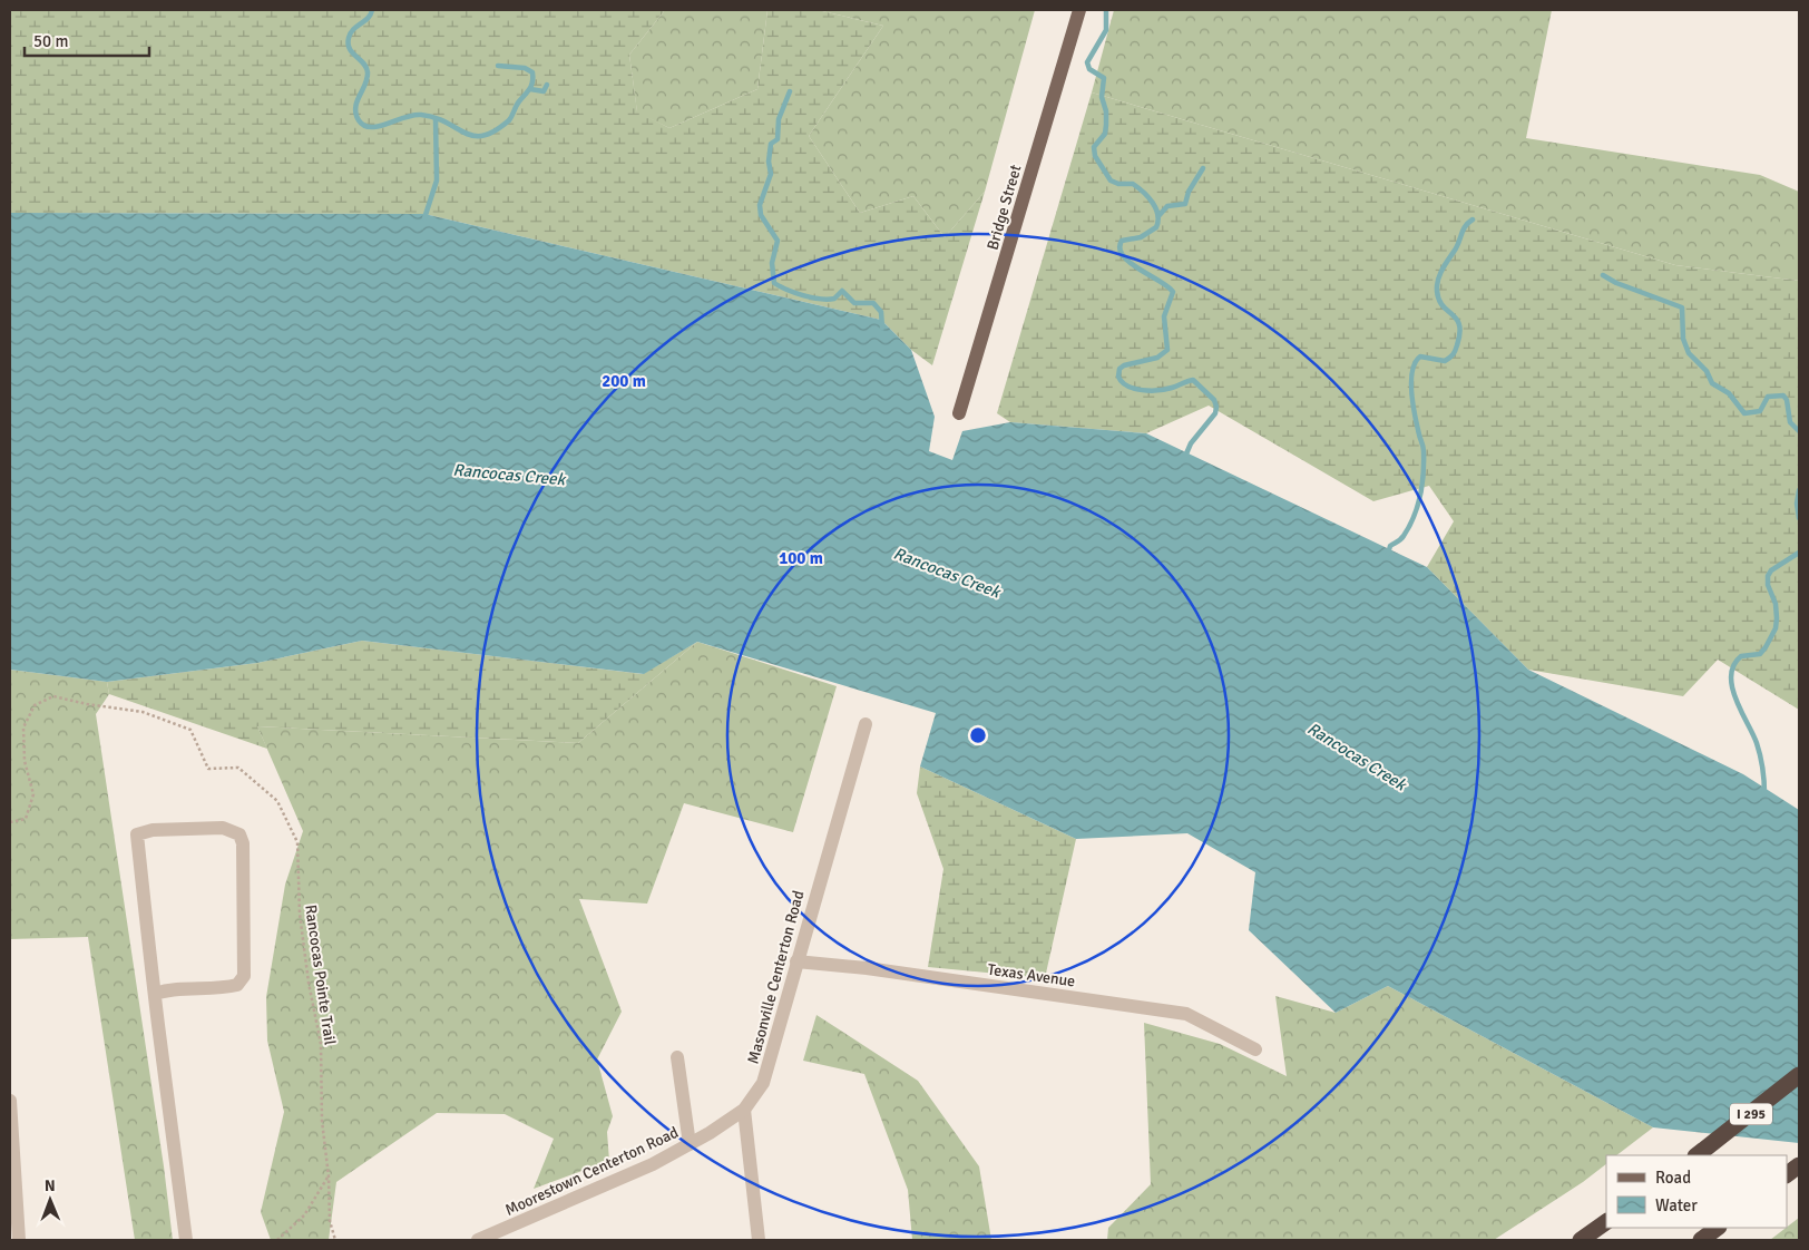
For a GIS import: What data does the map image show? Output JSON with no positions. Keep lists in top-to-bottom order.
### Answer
{
  "streets": {
    "highway": ["I 295"],
    "main road": ["Bridge Street"],
    "street": ["Texas Avenue", "Masonville Centerton Road", "Moorestown Centerton Road"],
    "path": ["Rancocas Pointe Trail"]
  },
  "crossings": [
    ["Texas Avenue", "Masonville Centerton Road"],
    ["Masonville Centerton Road", "Moorestown Centerton Road"]
  ],
  "water": ["Rancocas Creek"],
  "legend": ["Road", "Water"],
  "scale_bar": "50 m",
  "north": "top",
  "rings": ["200 m", "100 m"]
}
